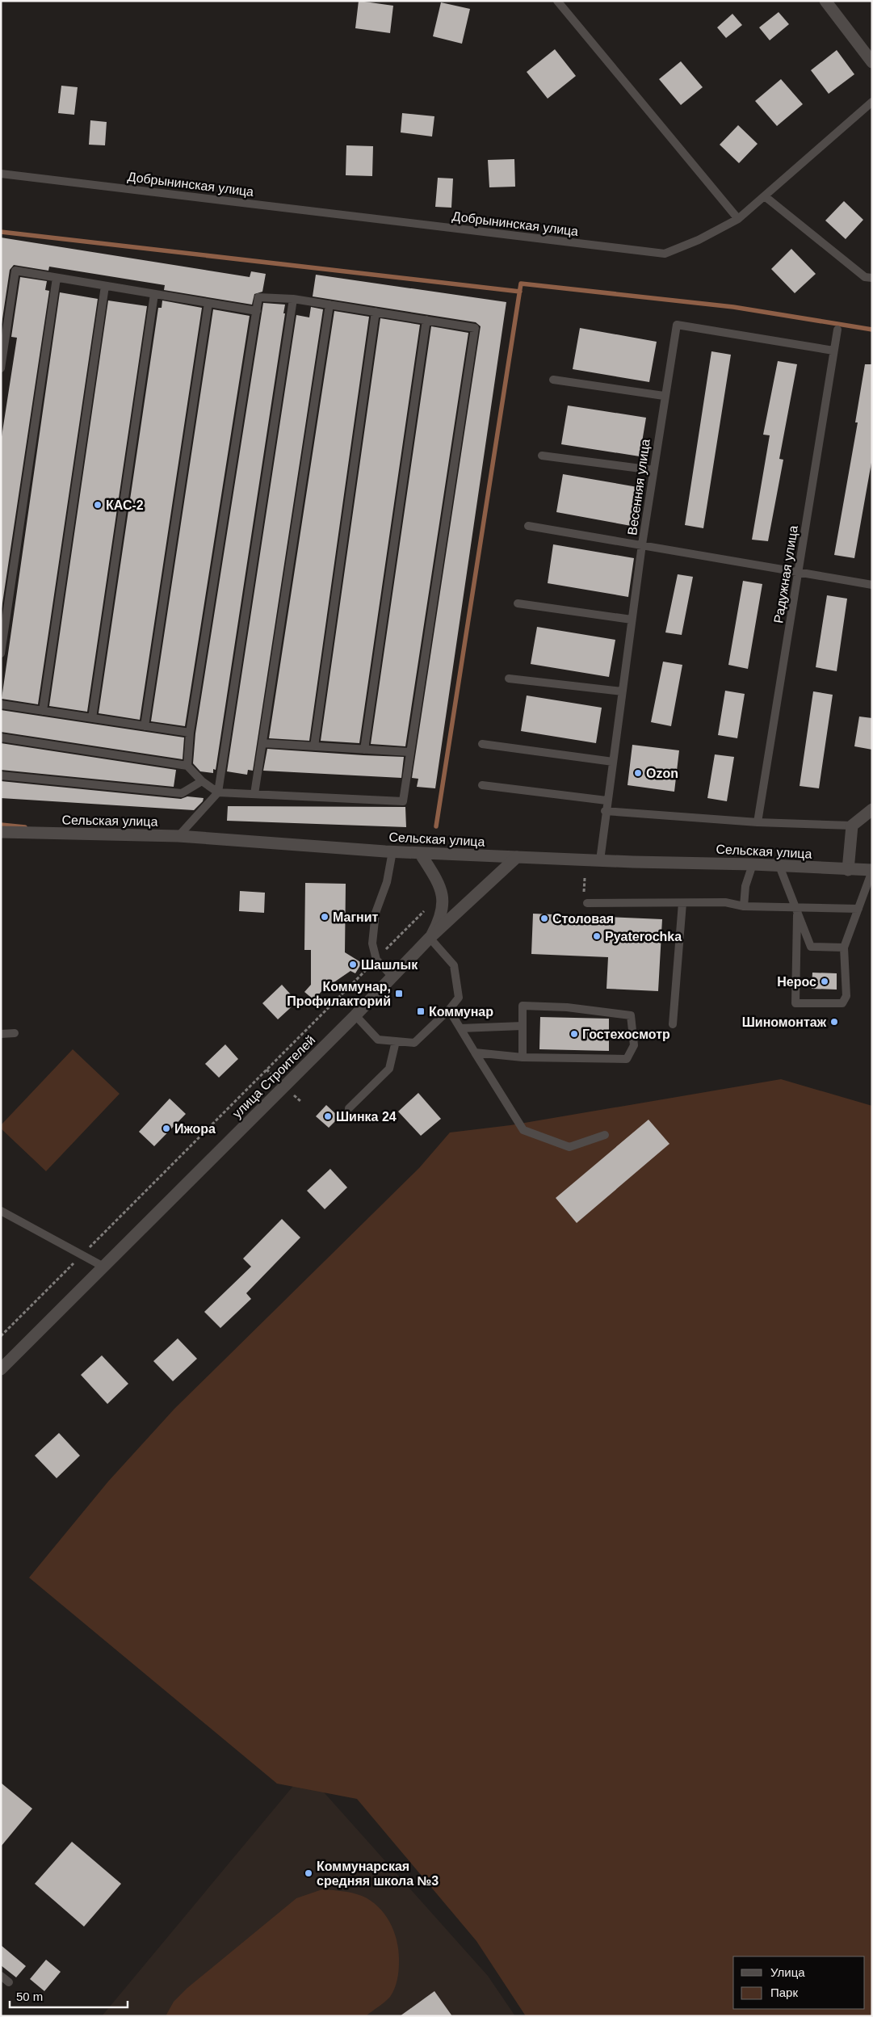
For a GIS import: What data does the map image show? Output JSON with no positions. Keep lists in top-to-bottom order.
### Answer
{
  "streets": {
    "main road": ["Сельская улица", "улица Строителей"],
    "lane": ["Добрынинская улица", "Весенняя улица", "Радужная улица"]
  },
  "crossings": [
    ["Весенняя улица", "Радужная улица"],
    ["Весенняя улица", "Сельская улица"],
    ["Сельская улица", "улица Строителей"]
  ],
  "places": {
    "other": [
      "КАС-2",
      "Ozon",
      "Магнит",
      "Столовая",
      "Pyaterochka",
      "Шашлык",
      "Нерос",
      "Шиномонтаж",
      "Гостехосмотр",
      "Шинка 24",
      "Ижора",
      "Коммунарская средняя школа №3"
    ],
    "transit": ["Коммунар, Профилакторий", "Коммунар"]
  },
  "legend": ["Улица", "Парк"],
  "scale_bar": "50 m"
}
